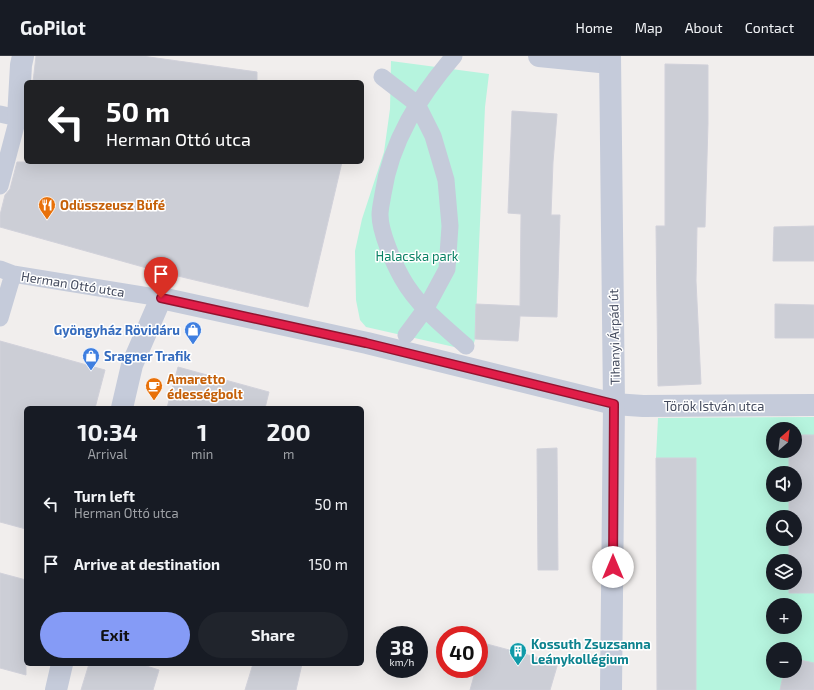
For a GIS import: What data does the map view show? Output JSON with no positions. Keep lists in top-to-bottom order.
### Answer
{
  "streets": {
    "street": ["Herman Ottó utca", "Tihanyi Árpád út", "Török István utca"]
  },
  "crossings": [
    ["Herman Ottó utca", "Tihanyi Árpád út"],
    ["Herman Ottó utca", "Török István utca"],
    ["Tihanyi Árpád út", "Török István utca"]
  ],
  "parks": ["Halacska park"],
  "places": {
    "restaurant": ["Odüsszeusz Büfé"],
    "shop": ["Gyöngyház Rövidáru", "Sragner Trafik"],
    "cafe": ["Amaretto édességbolt"],
    "building": ["Kossuth Zsuzsanna Leánykollégium"]
  },
  "north": "top right",
  "page": {
    "header": "GoPilot",
    "nav": [
      "Home",
      "Map",
      "About",
      "Contact"
    ],
    "turn": ["50 m", "Herman Ottó utca"],
    "eta": [
      "10:34",
      "Arrival",
      "1",
      "min",
      "200",
      "m"
    ],
    "map_buttons": ["+", "−"],
    "list": [
      {
        "name": "Turn left",
        "note": "Herman Ottó utca",
        "value": "50 m"
      },
      {
        "name": "Arrive at destination",
        "value": "150 m"
      }
    ],
    "buttons": ["Exit", "Share"],
    "speed": "38 km/h",
    "limit": "40"
  }
}
